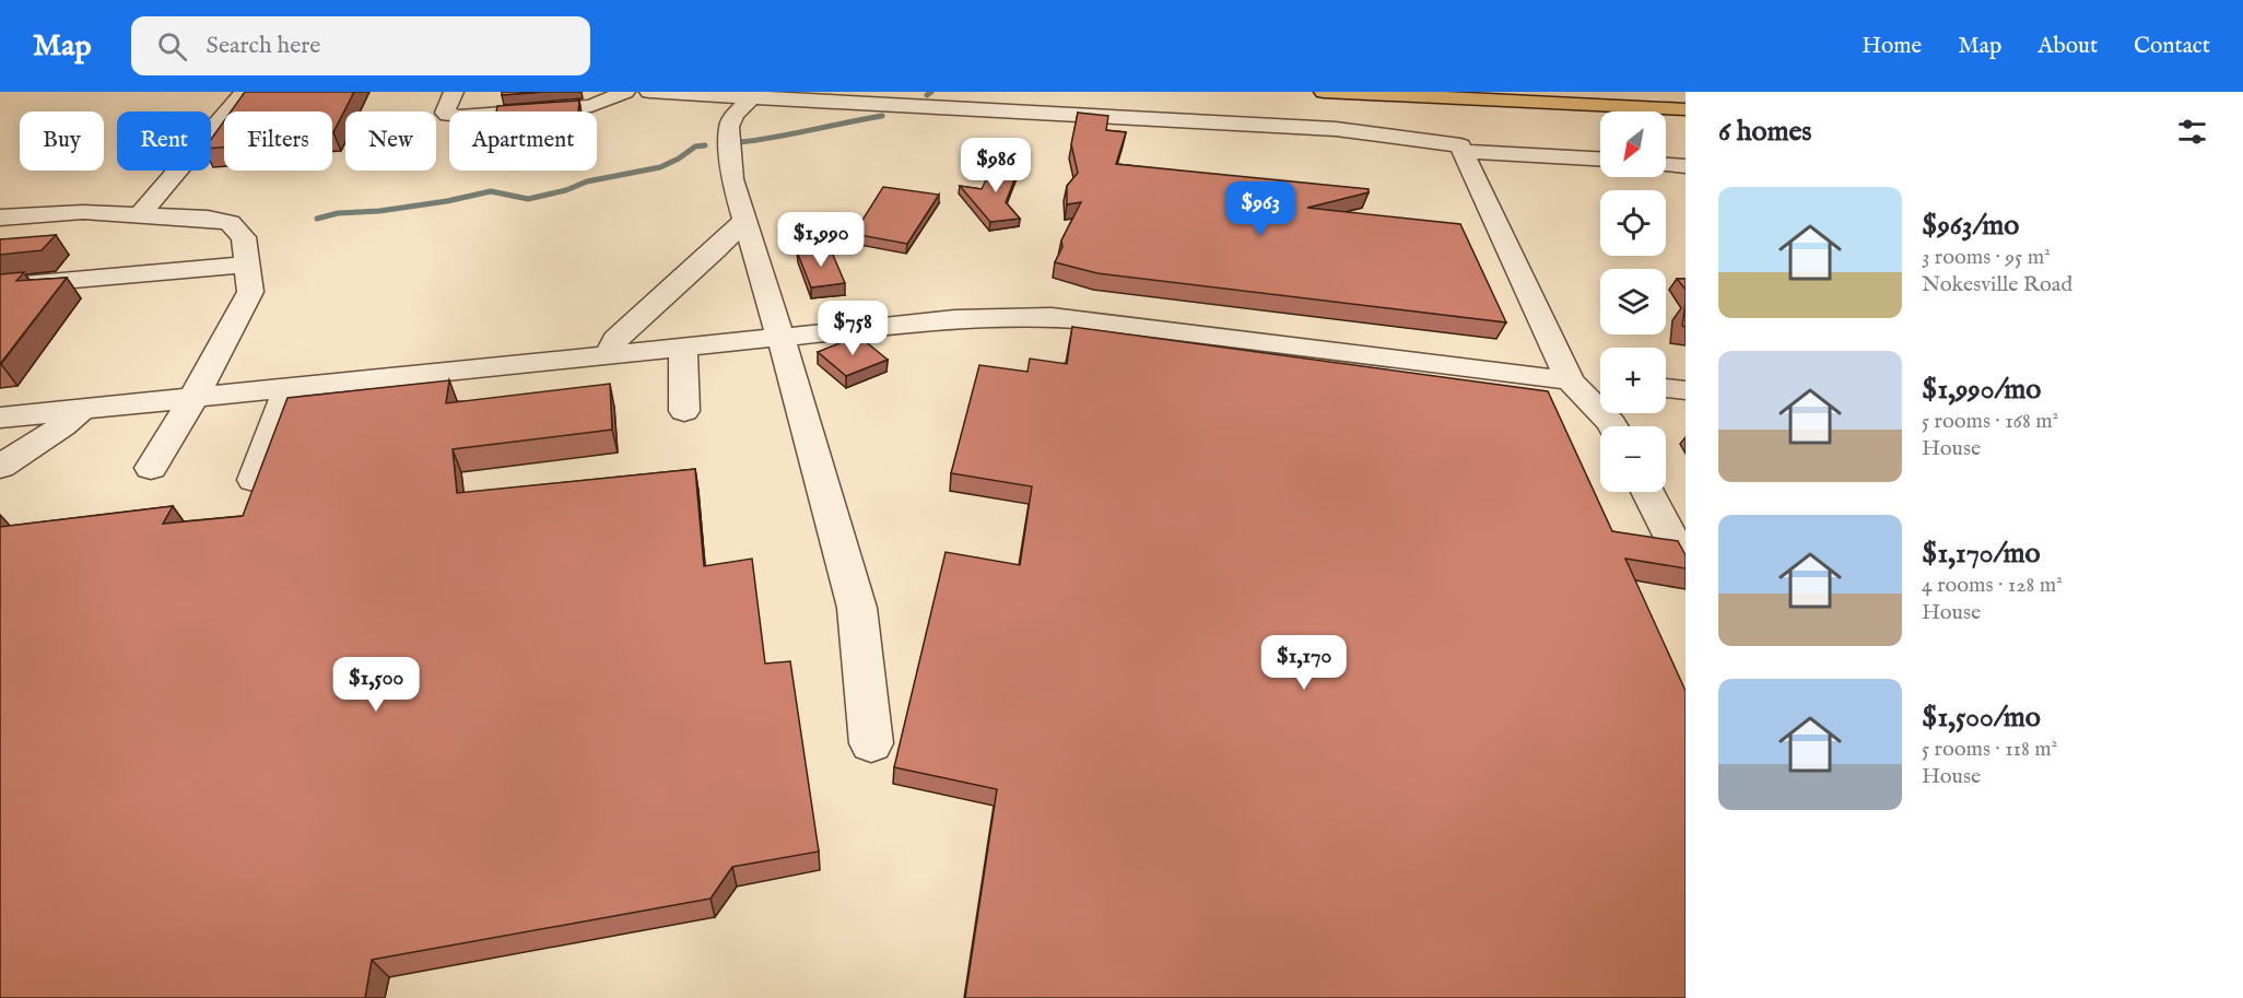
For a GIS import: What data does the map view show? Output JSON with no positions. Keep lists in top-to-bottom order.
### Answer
{
  "north": "bottom left",
  "page": {
    "header": "Map",
    "search": "Search here",
    "nav": [
      "Home",
      "Map",
      "About",
      "Contact"
    ],
    "heading": "6 homes",
    "map_buttons": ["+", "−"],
    "chip": [
      "Buy",
      "Rent",
      "Filters",
      "New",
      "Apartment"
    ],
    "price": [
      "$986",
      "$963",
      "$1,990",
      "$758",
      "$1,170",
      "$1,500"
    ],
    "list": [
      {
        "name": "$963/mo",
        "note": "3 rooms · 95 m² · Nokesville Road"
      },
      {
        "name": "$1,990/mo",
        "note": "5 rooms · 168 m² · House"
      },
      {
        "name": "$1,170/mo",
        "note": "4 rooms · 128 m² · House"
      },
      {
        "name": "$1,500/mo",
        "note": "5 rooms · 118 m² · House"
      }
    ]
  }
}
